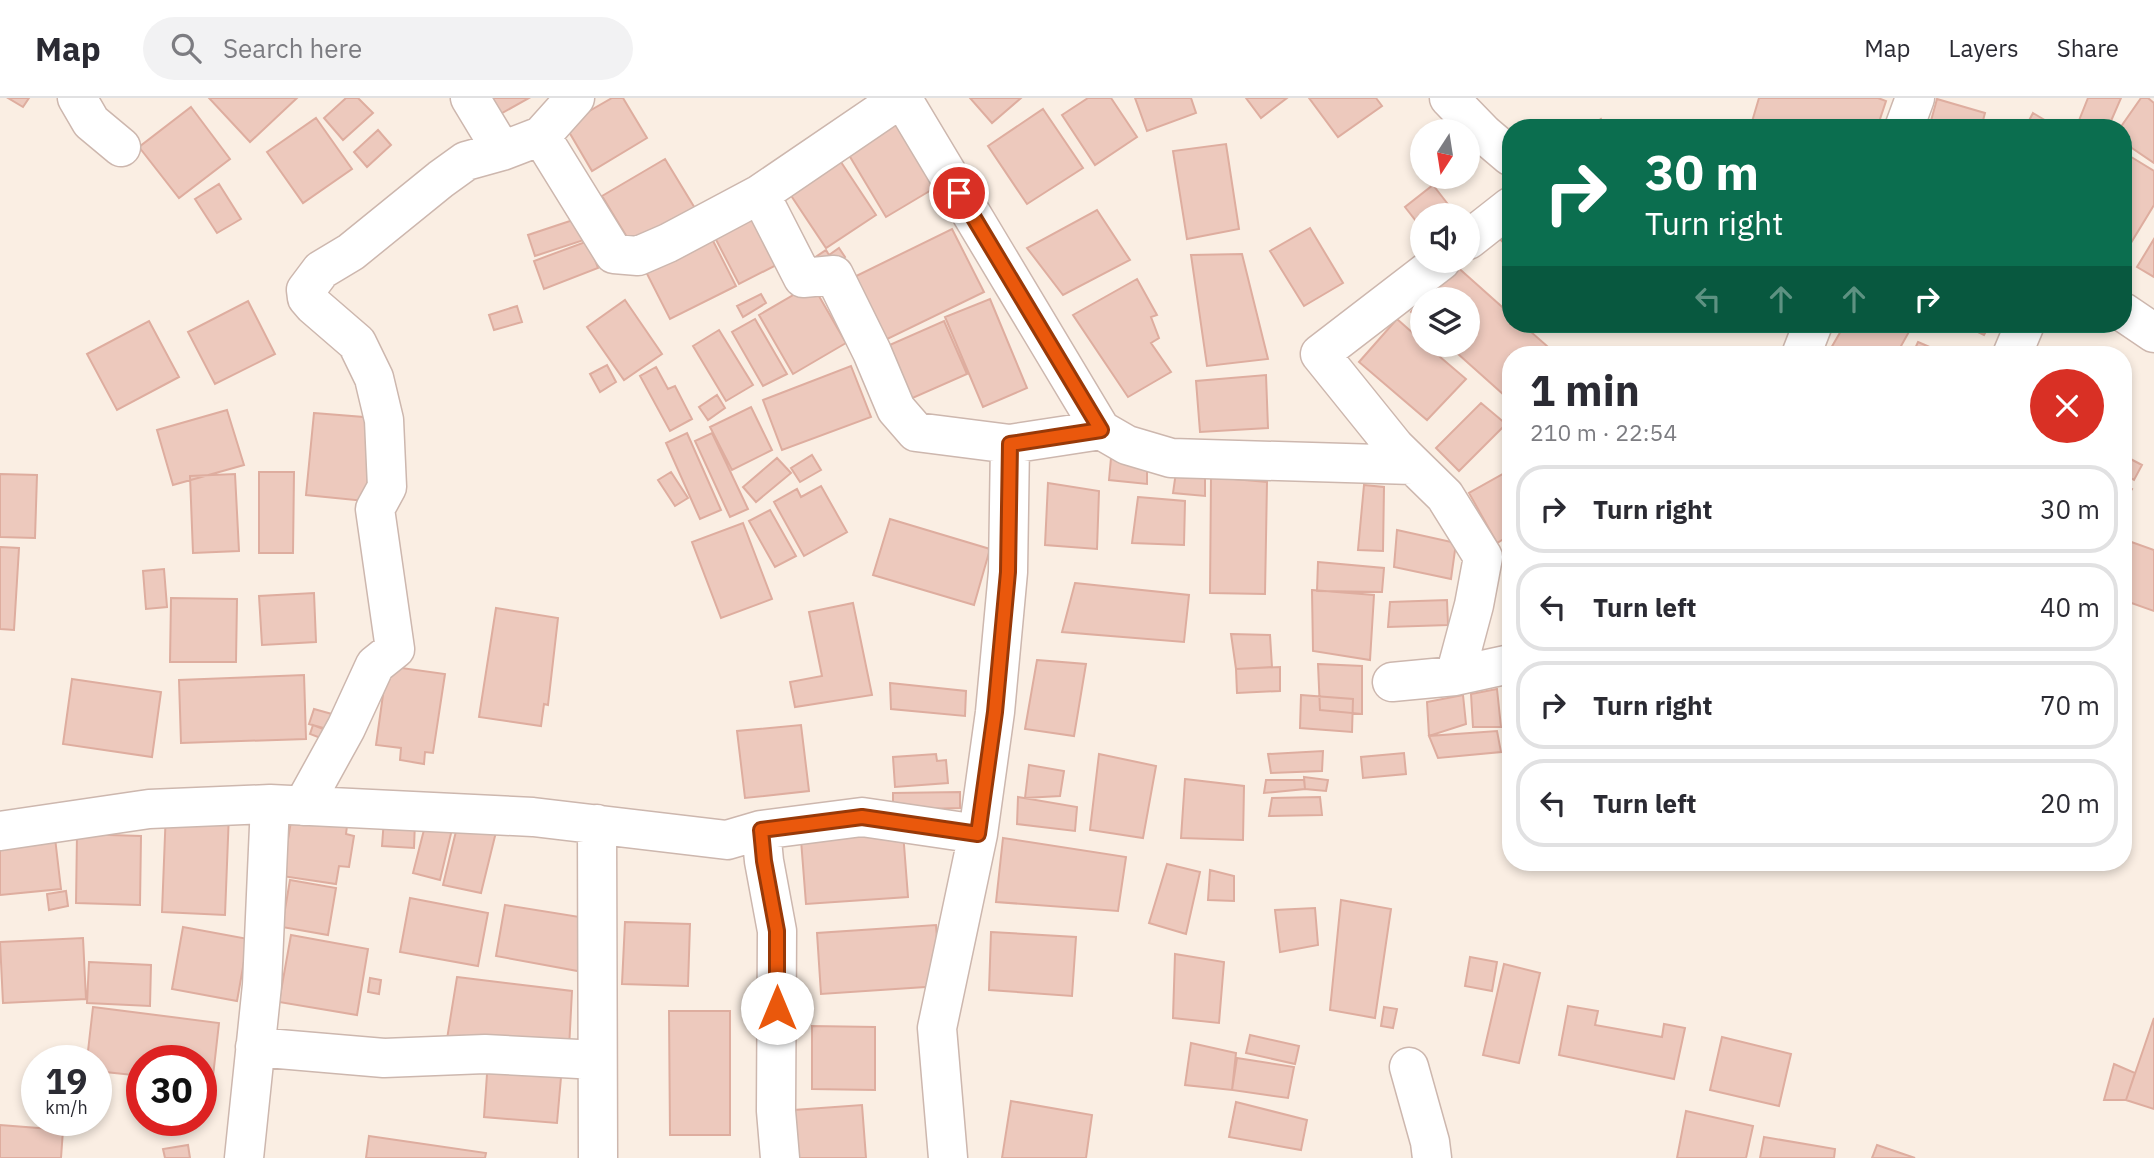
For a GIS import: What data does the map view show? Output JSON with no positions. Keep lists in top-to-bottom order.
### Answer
{
  "north": "bottom",
  "page": {
    "header": "Map",
    "search": "Search here",
    "nav": ["Map", "Layers", "Share"],
    "turn": ["30 m", "Turn right"],
    "heading": ["1 min", "210 m · 22:54"],
    "list": [
      {
        "name": "Turn right",
        "value": "30 m"
      },
      {
        "name": "Turn left",
        "value": "40 m"
      },
      {
        "name": "Turn right",
        "value": "70 m"
      },
      {
        "name": "Turn left",
        "value": "20 m"
      }
    ],
    "speed": "19 km/h",
    "limit": "30"
  }
}
